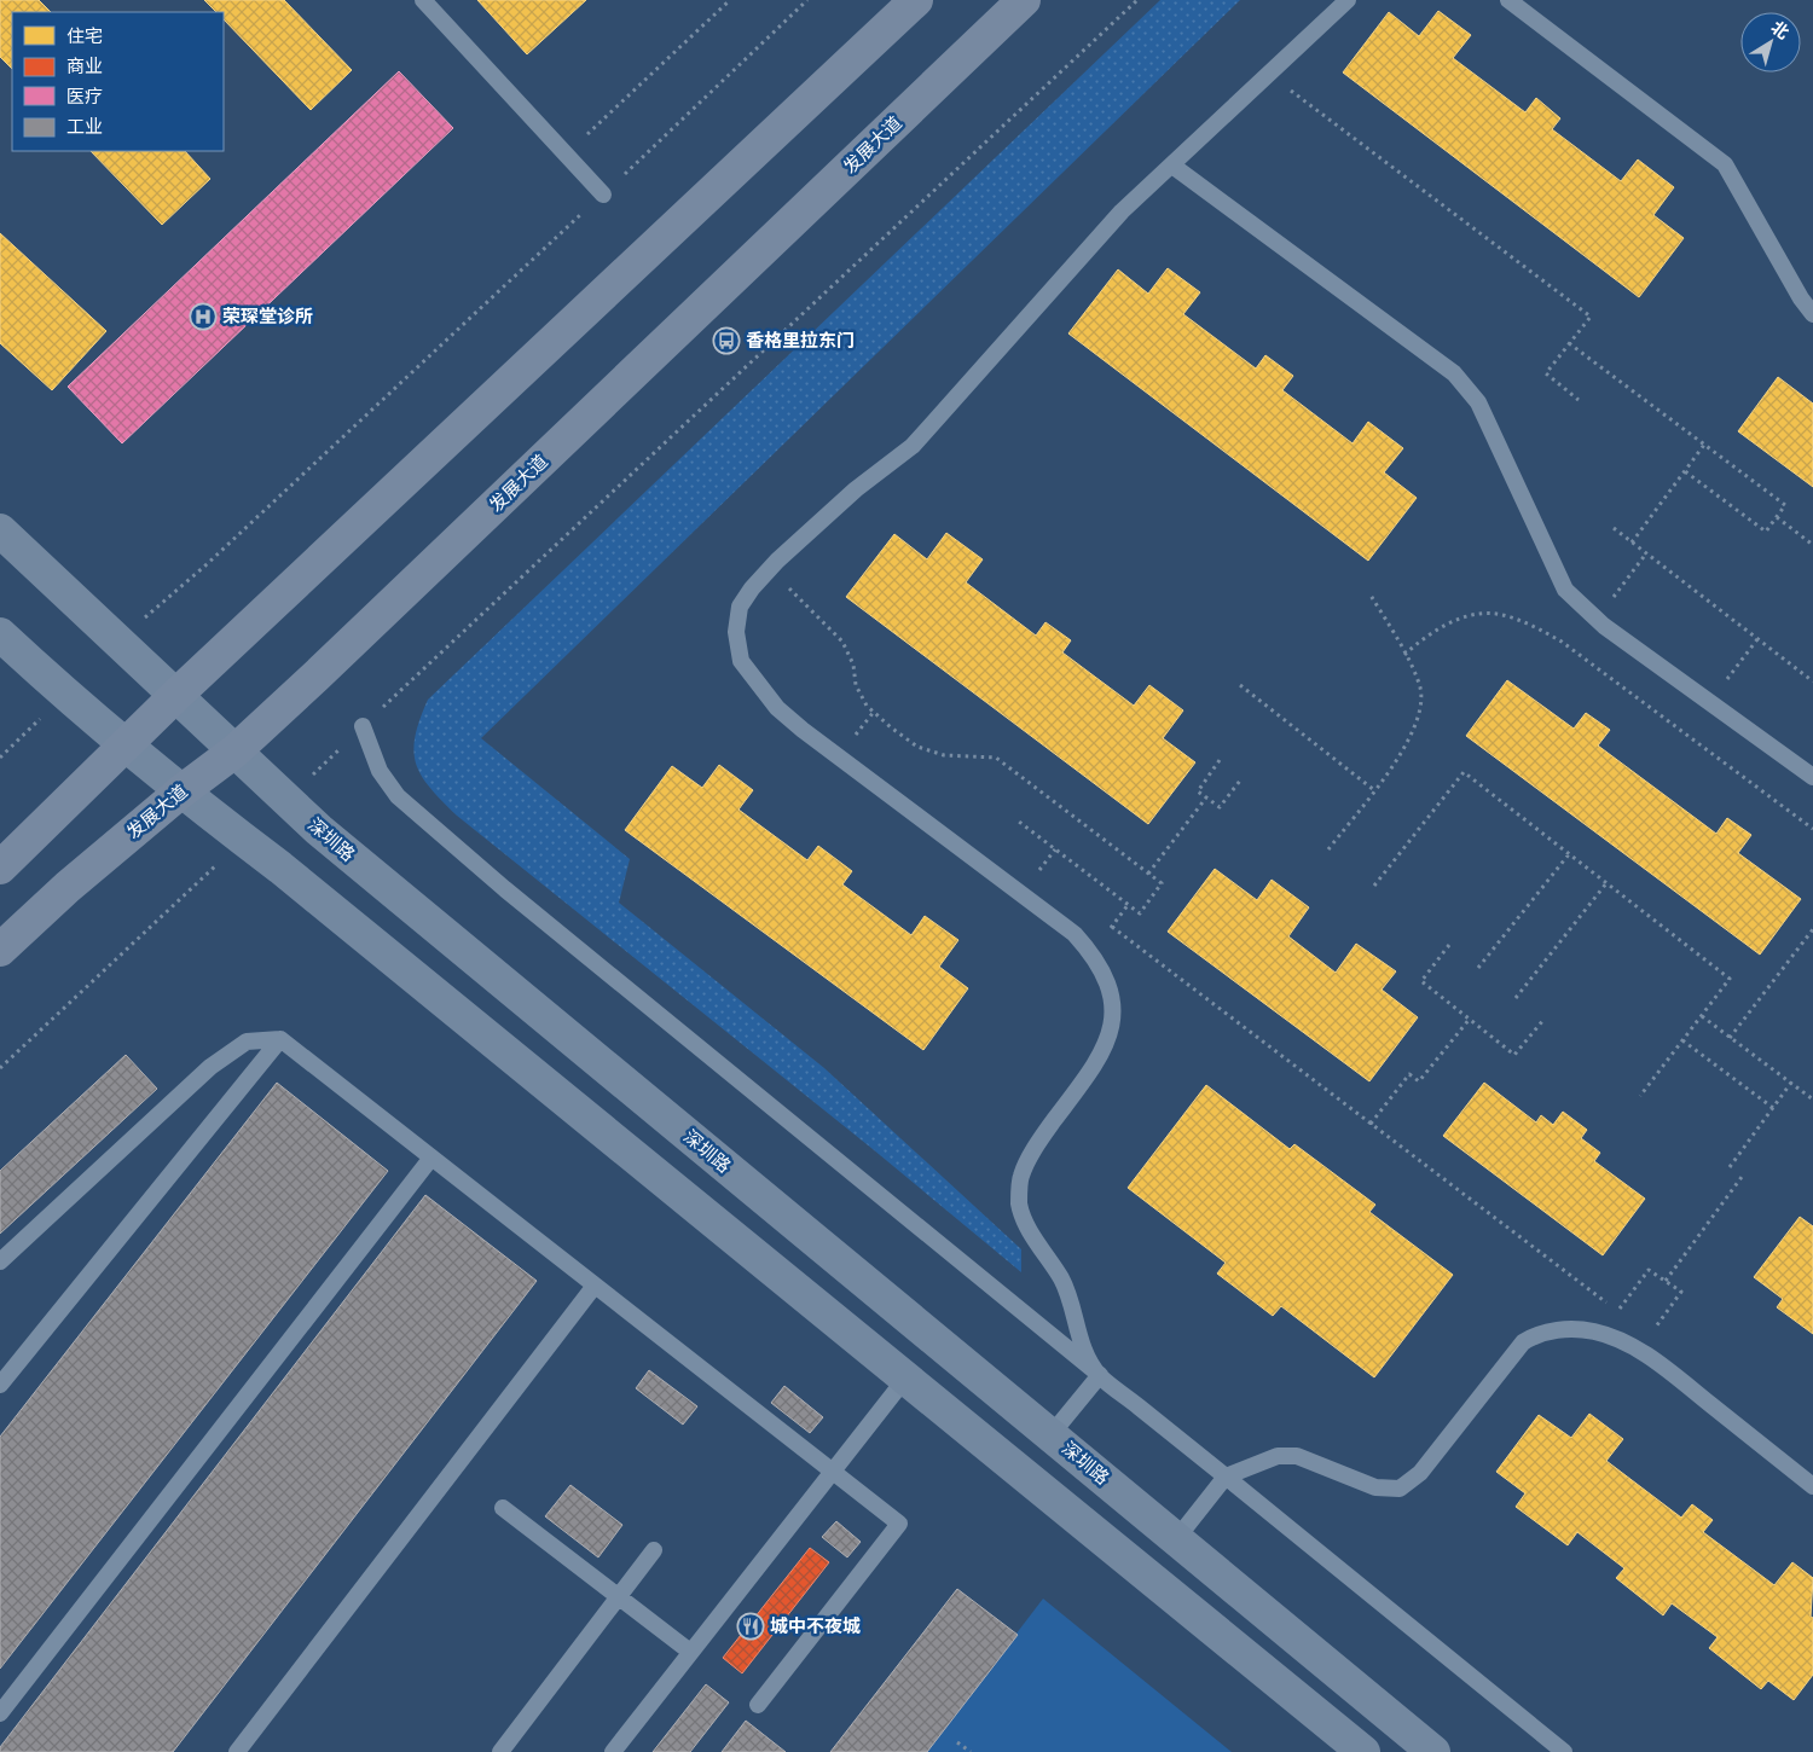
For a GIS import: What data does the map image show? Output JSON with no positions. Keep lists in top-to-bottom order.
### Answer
{
  "streets": {
    "main road": ["发展大道"],
    "street": ["深圳路"]
  },
  "crossings": [
    ["发展大道", "深圳路"]
  ],
  "places": {
    "hospital": ["荣琛堂诊所"],
    "bus stop": ["香格里拉东门"],
    "restaurant": ["城中不夜城"]
  },
  "legend": [
    "住宅",
    "商业",
    "医疗",
    "工业"
  ],
  "north": "top right"
}
